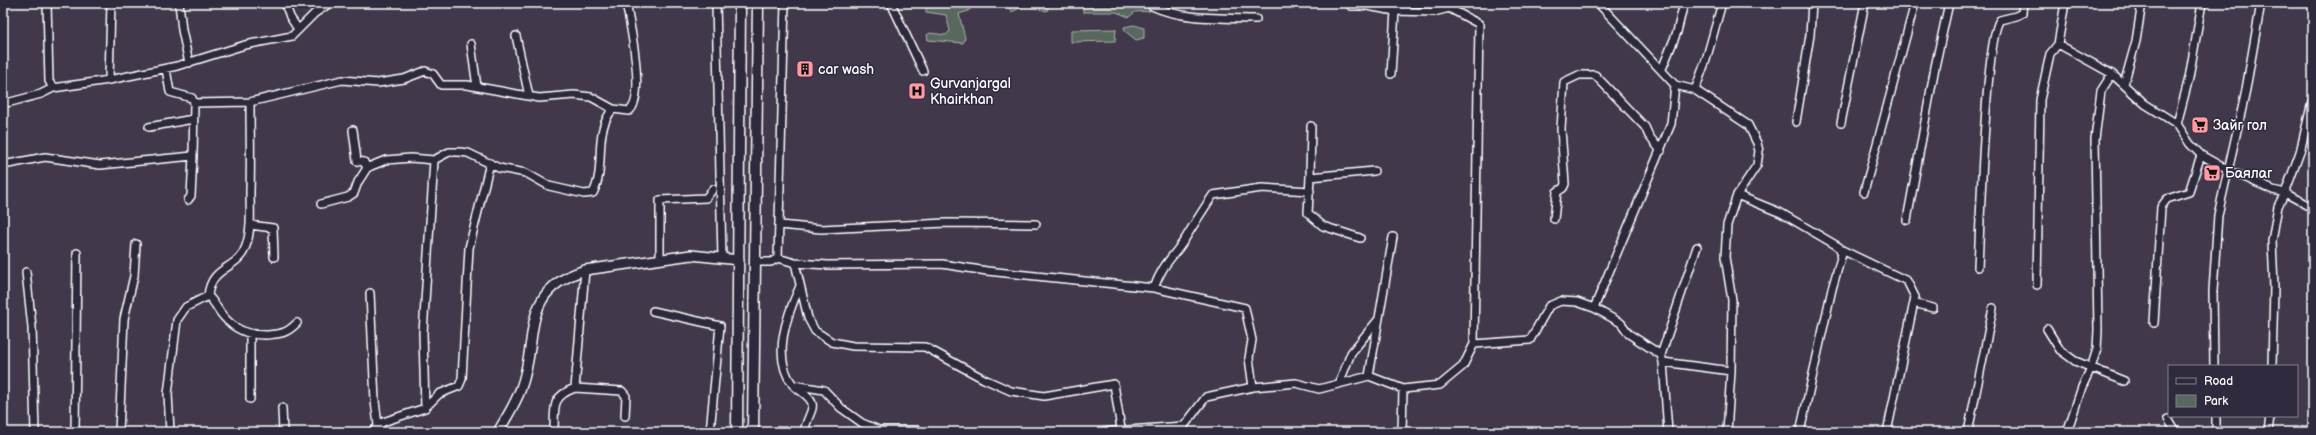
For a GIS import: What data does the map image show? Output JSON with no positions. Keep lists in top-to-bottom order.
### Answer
{
  "places": {
    "building": ["car wash"],
    "hospital": ["Gurvanjargal Khairkhan"],
    "supermarket": ["Зайг гол", "Баялаг"]
  },
  "legend": ["Road", "Park"]
}
